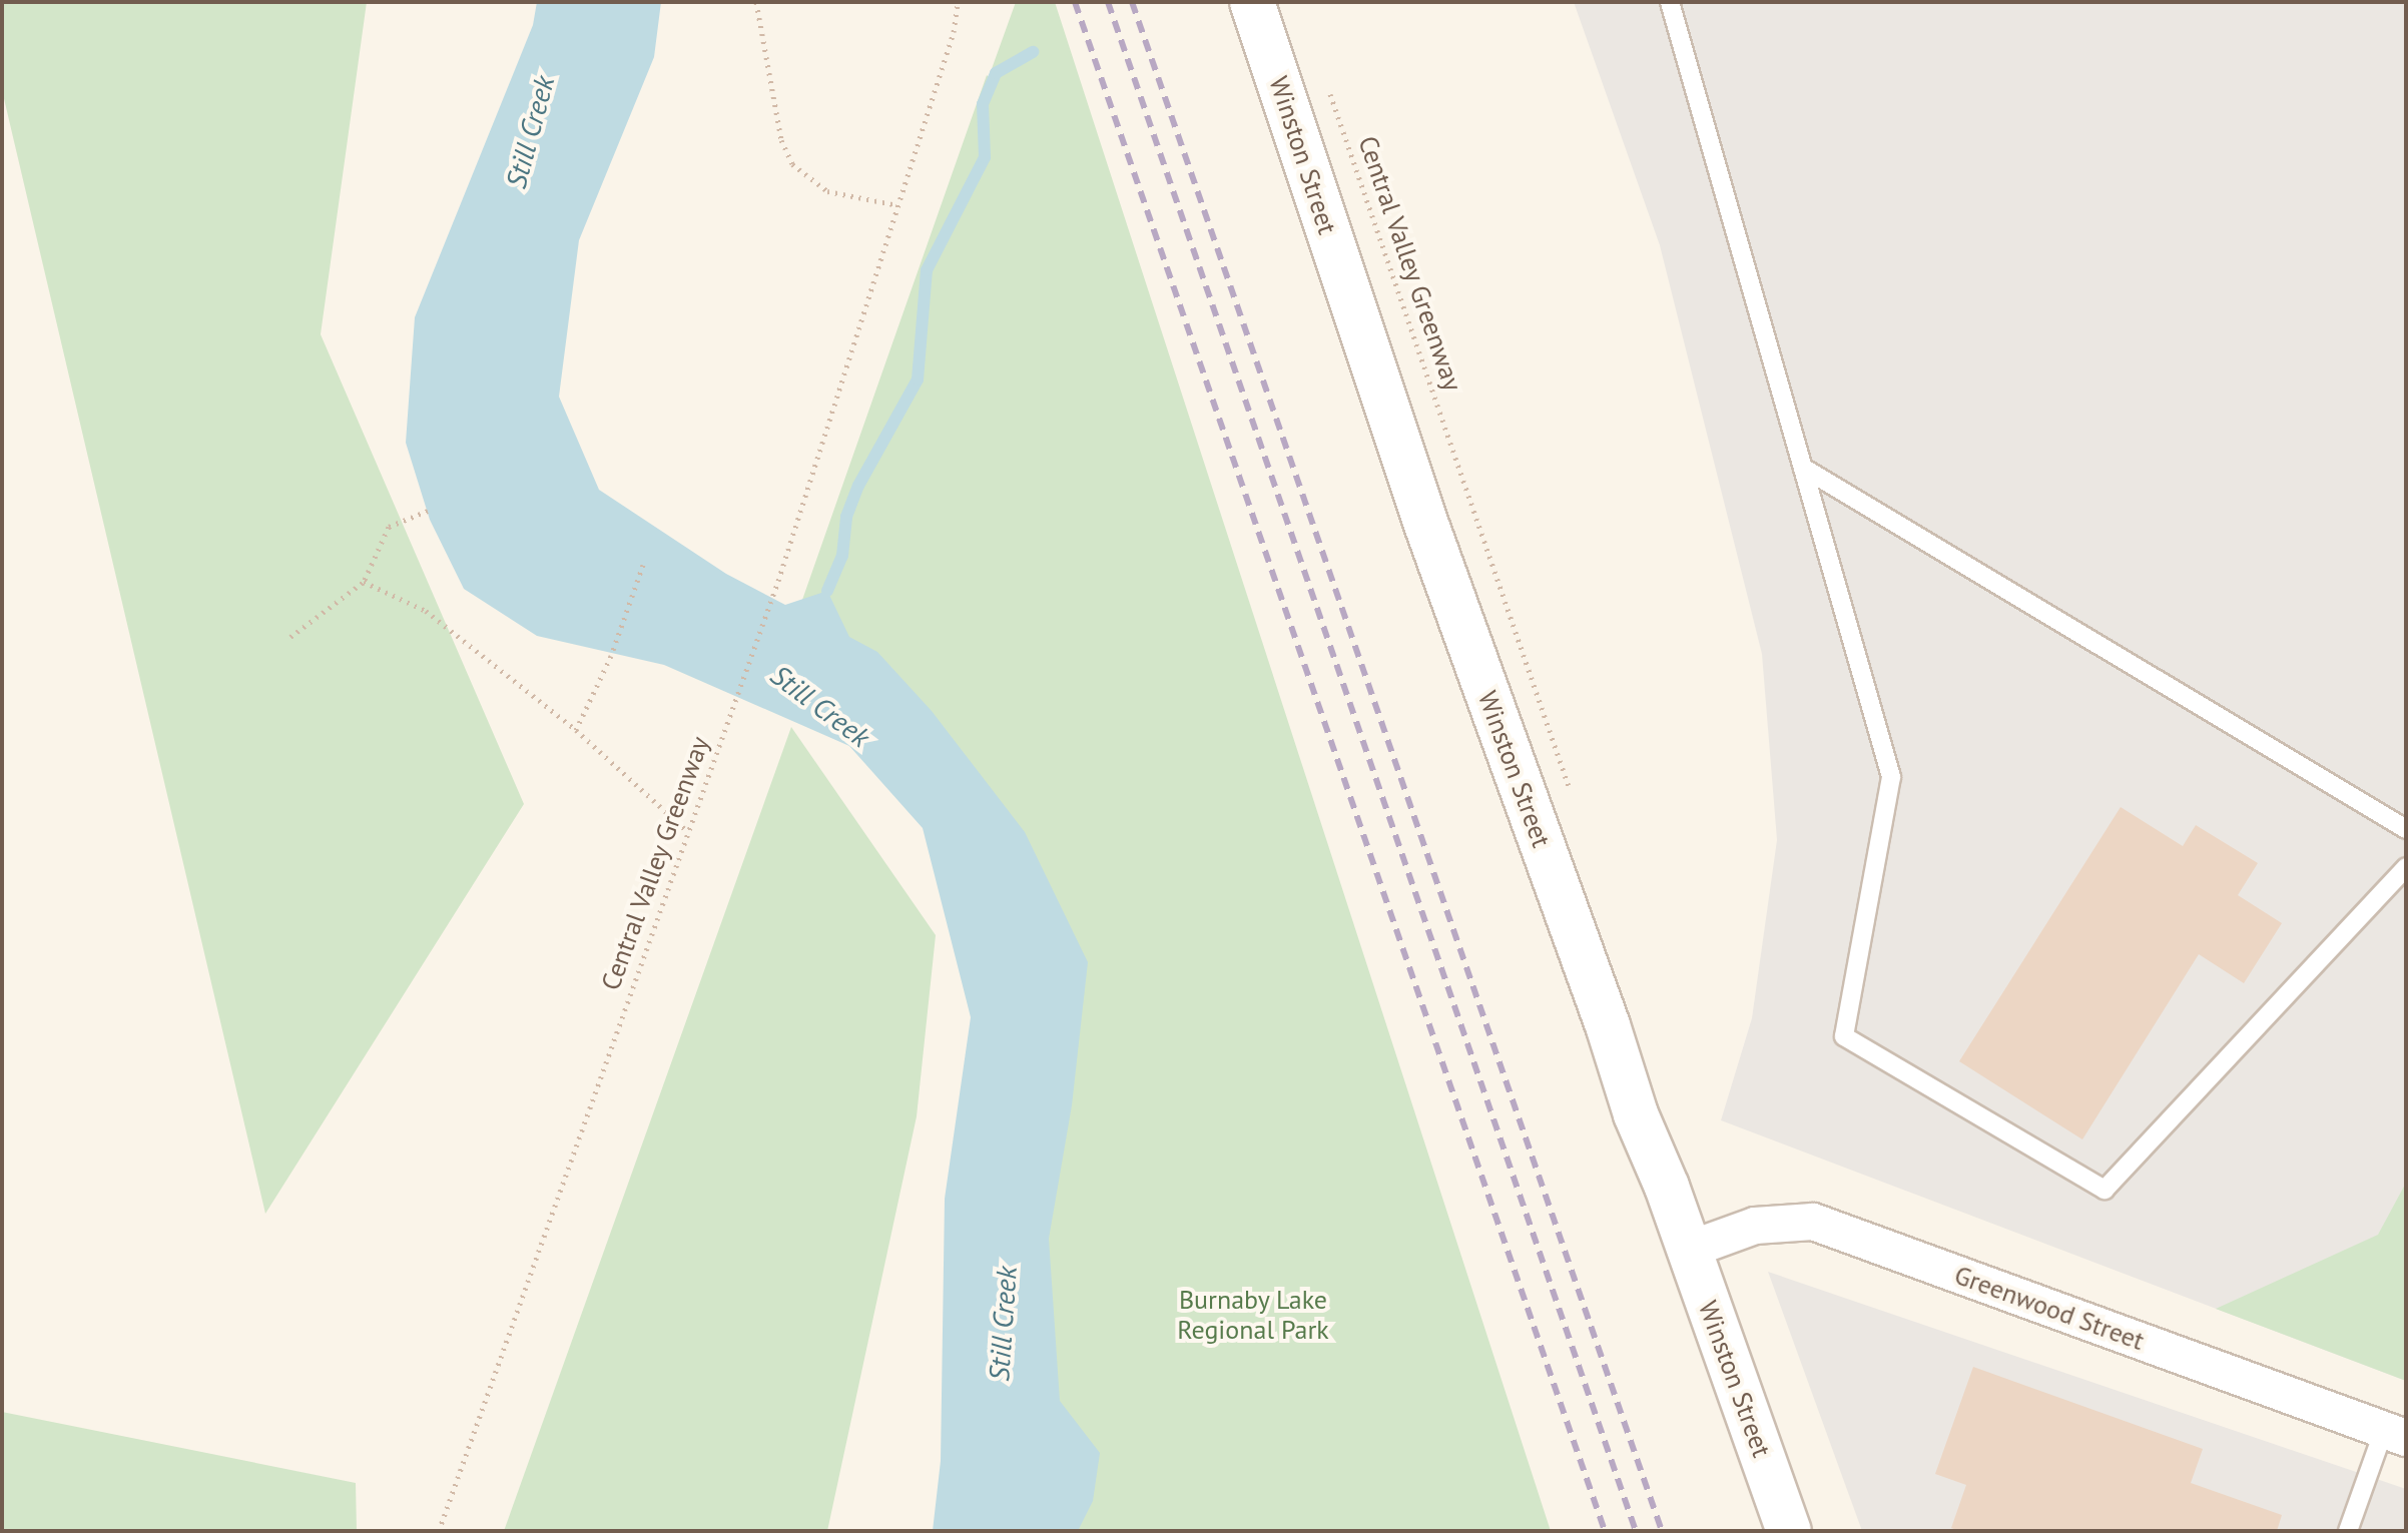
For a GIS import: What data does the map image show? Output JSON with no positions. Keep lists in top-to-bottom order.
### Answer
{
  "streets": {
    "street": ["Winston Street", "Greenwood Street"],
    "path": ["Central Valley Greenway"]
  },
  "crossings": [
    ["Winston Street", "Greenwood Street"]
  ],
  "water": ["Still Creek"],
  "parks": ["Burnaby Lake Regional Park"]
}
